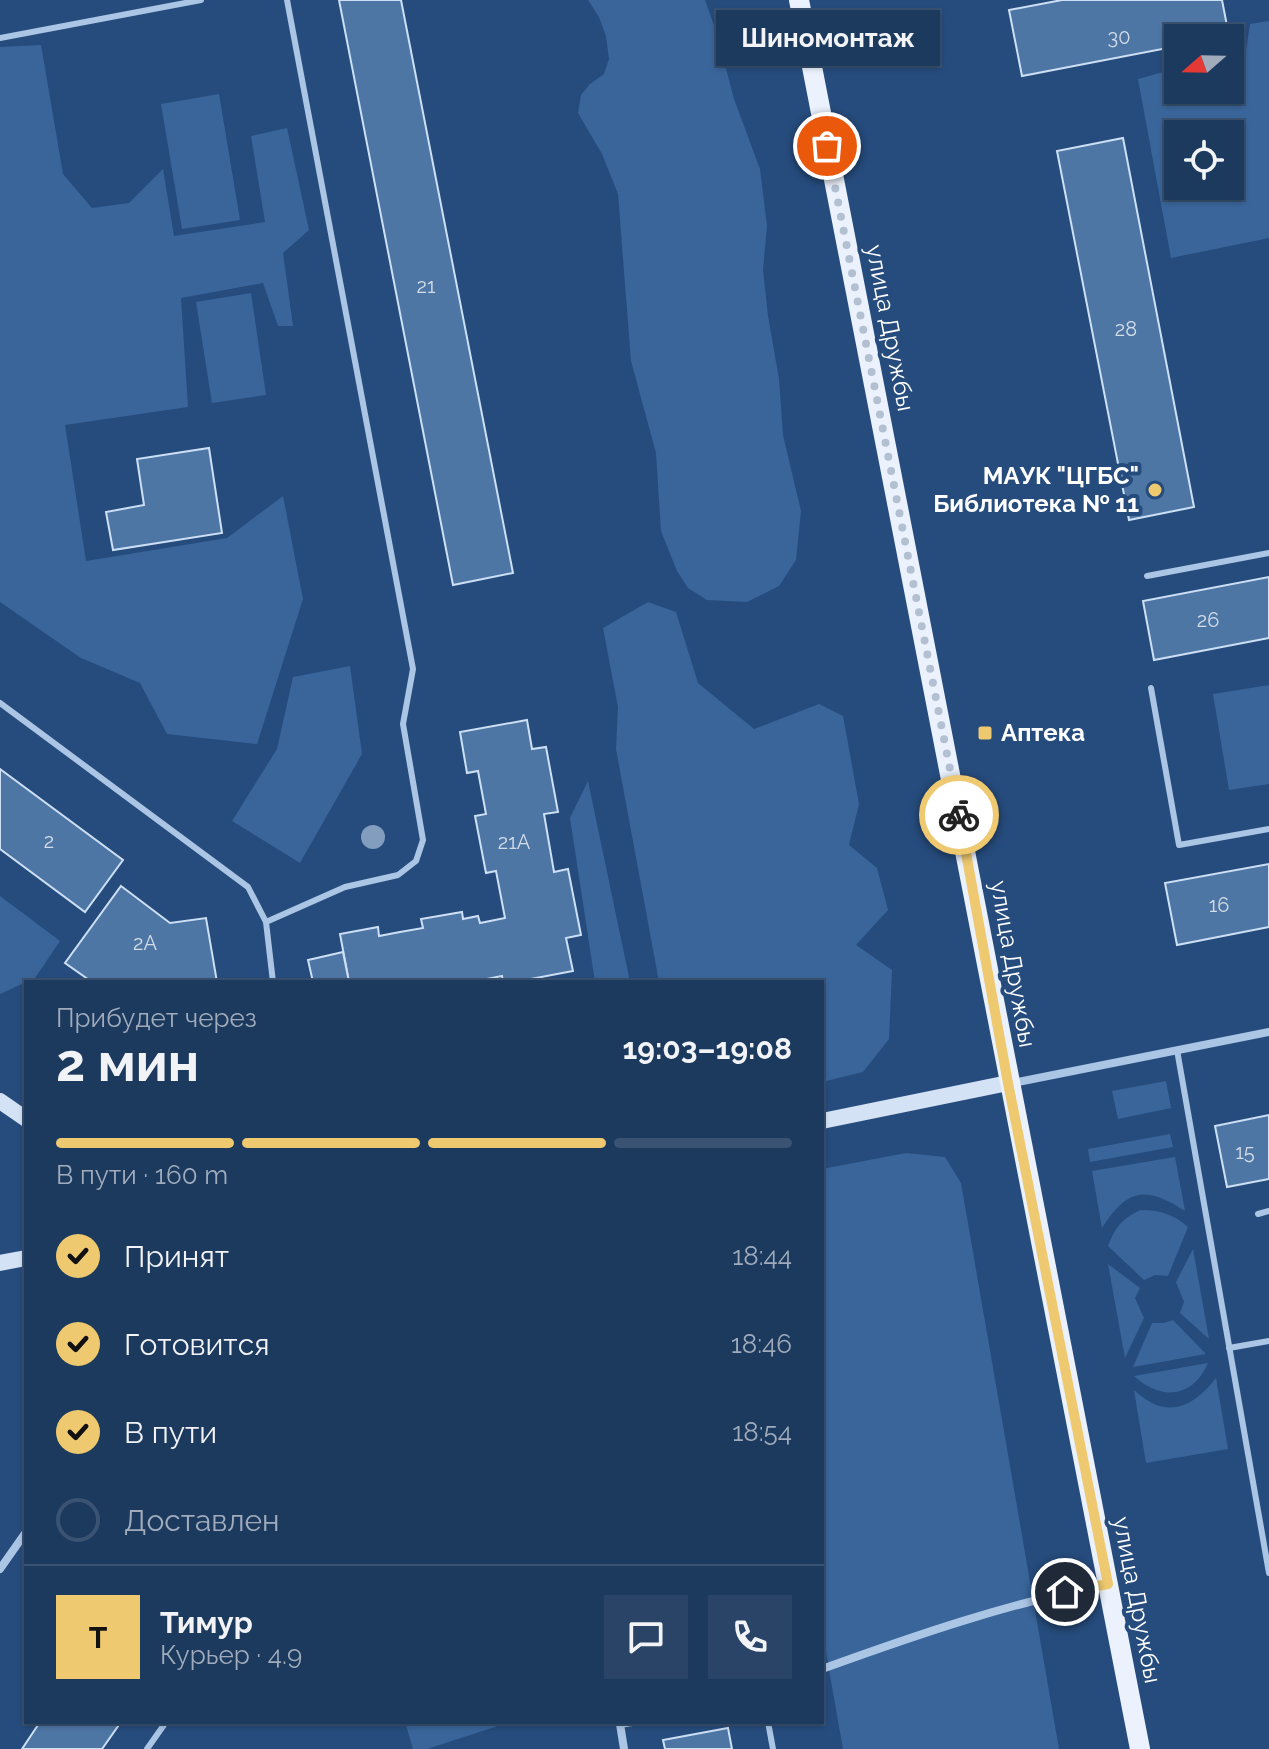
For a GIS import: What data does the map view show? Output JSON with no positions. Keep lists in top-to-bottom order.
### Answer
{
  "streets": {
    "main road": ["улица Дружбы"]
  },
  "places": {
    "other": ["Шиномонтаж", "МАУК \"ЦГБС\" Библиотека № 11"],
    "transit": ["Аптека"]
  },
  "house_numbers": [
    "30",
    "21",
    "28",
    "26",
    "2",
    "21А",
    "16",
    "2А",
    "15"
  ],
  "north": "left",
  "page": {
    "bubble": "Шиномонтаж",
    "heading": ["2 мин", "Прибудет через", "19:03–19:08"],
    "panel": ["Тимур", "Курьер · 4.9"],
    "bar": "В пути · 160 m",
    "list": [
      ["Принят", "18:44"],
      ["Готовится", "18:46"],
      ["В пути", "18:54"],
      "Доставлен"
    ],
    "round": "Т"
  }
}
